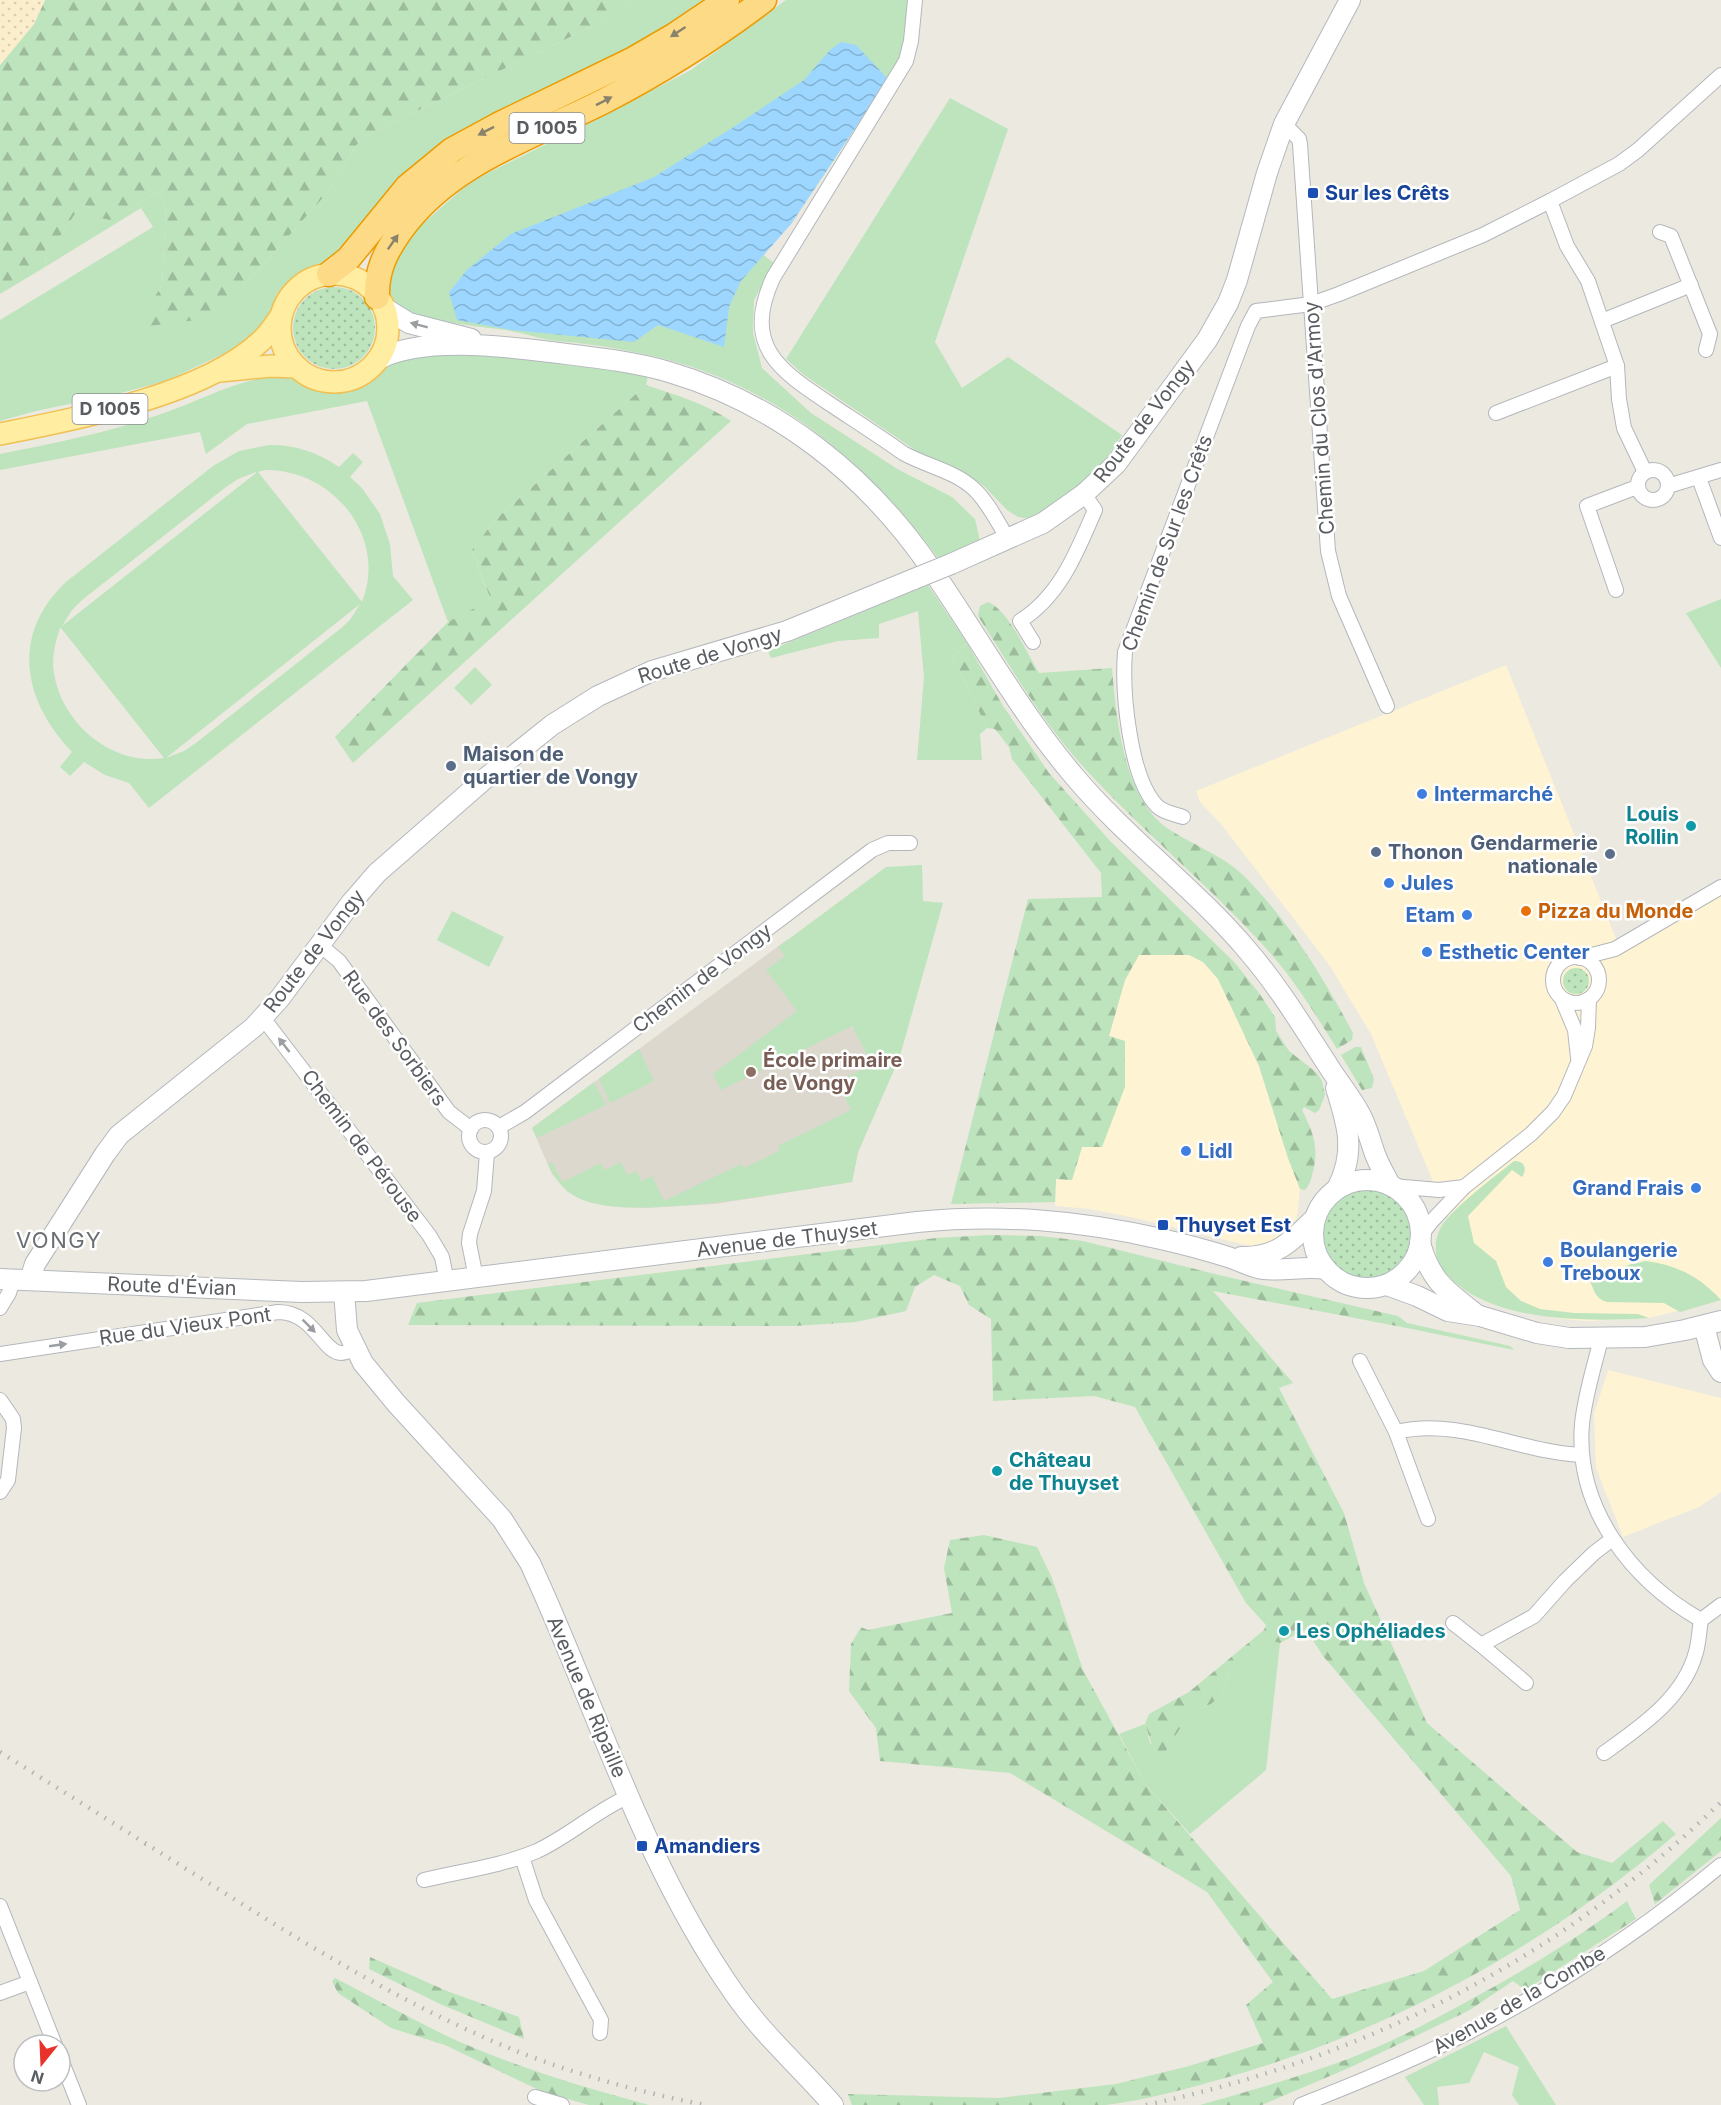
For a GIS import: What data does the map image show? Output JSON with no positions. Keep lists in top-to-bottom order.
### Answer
{
  "streets": {
    "highway": ["D 1005"],
    "street": [
      "Chemin du Clos d'Armoy",
      "Route de Vongy",
      "Chemin de Sur les Crêts",
      "Chemin de Vongy",
      "Rue des Sorbiers",
      "Chemin de Pérouse",
      "Avenue de Thuyset",
      "Route d'Évian",
      "Rue du Vieux Pont",
      "Avenue de Ripaille",
      "Avenue de la Combe"
    ]
  },
  "crossings": [
    ["Chemin du Clos d'Armoy", "Route de Vongy"],
    ["Chemin du Clos d'Armoy", "Chemin de Sur les Crêts"],
    ["Route de Vongy", "Rue des Sorbiers"],
    ["Route de Vongy", "Chemin de Pérouse"],
    ["Route de Vongy", "Route d'Évian"],
    ["Chemin de Vongy", "Rue des Sorbiers"],
    ["Chemin de Pérouse", "Avenue de Thuyset"],
    ["Avenue de Thuyset", "Route d'Évian"],
    ["Avenue de Thuyset", "Avenue de Ripaille"],
    ["Route d'Évian", "Avenue de Ripaille"],
    ["Rue du Vieux Pont", "Avenue de Ripaille"]
  ],
  "one_way": ["Chemin de Pérouse", "Rue du Vieux Pont"],
  "districts": ["VONGY"],
  "places": {
    "transit": ["Sur les Crêts", "Thuyset Est", "Amandiers"],
    "other": [
      "Maison de quartier de Vongy",
      "Intermarché",
      "Louis Rollin",
      "Thonon",
      "Gendarmerie nationale",
      "Jules",
      "Pizza du Monde",
      "Etam",
      "Esthetic Center",
      "École primaire de Vongy",
      "Lidl",
      "Grand Frais",
      "Boulangerie Treboux",
      "Château de Thuyset",
      "Les Ophéliades"
    ]
  },
  "north": "bottom"
}
